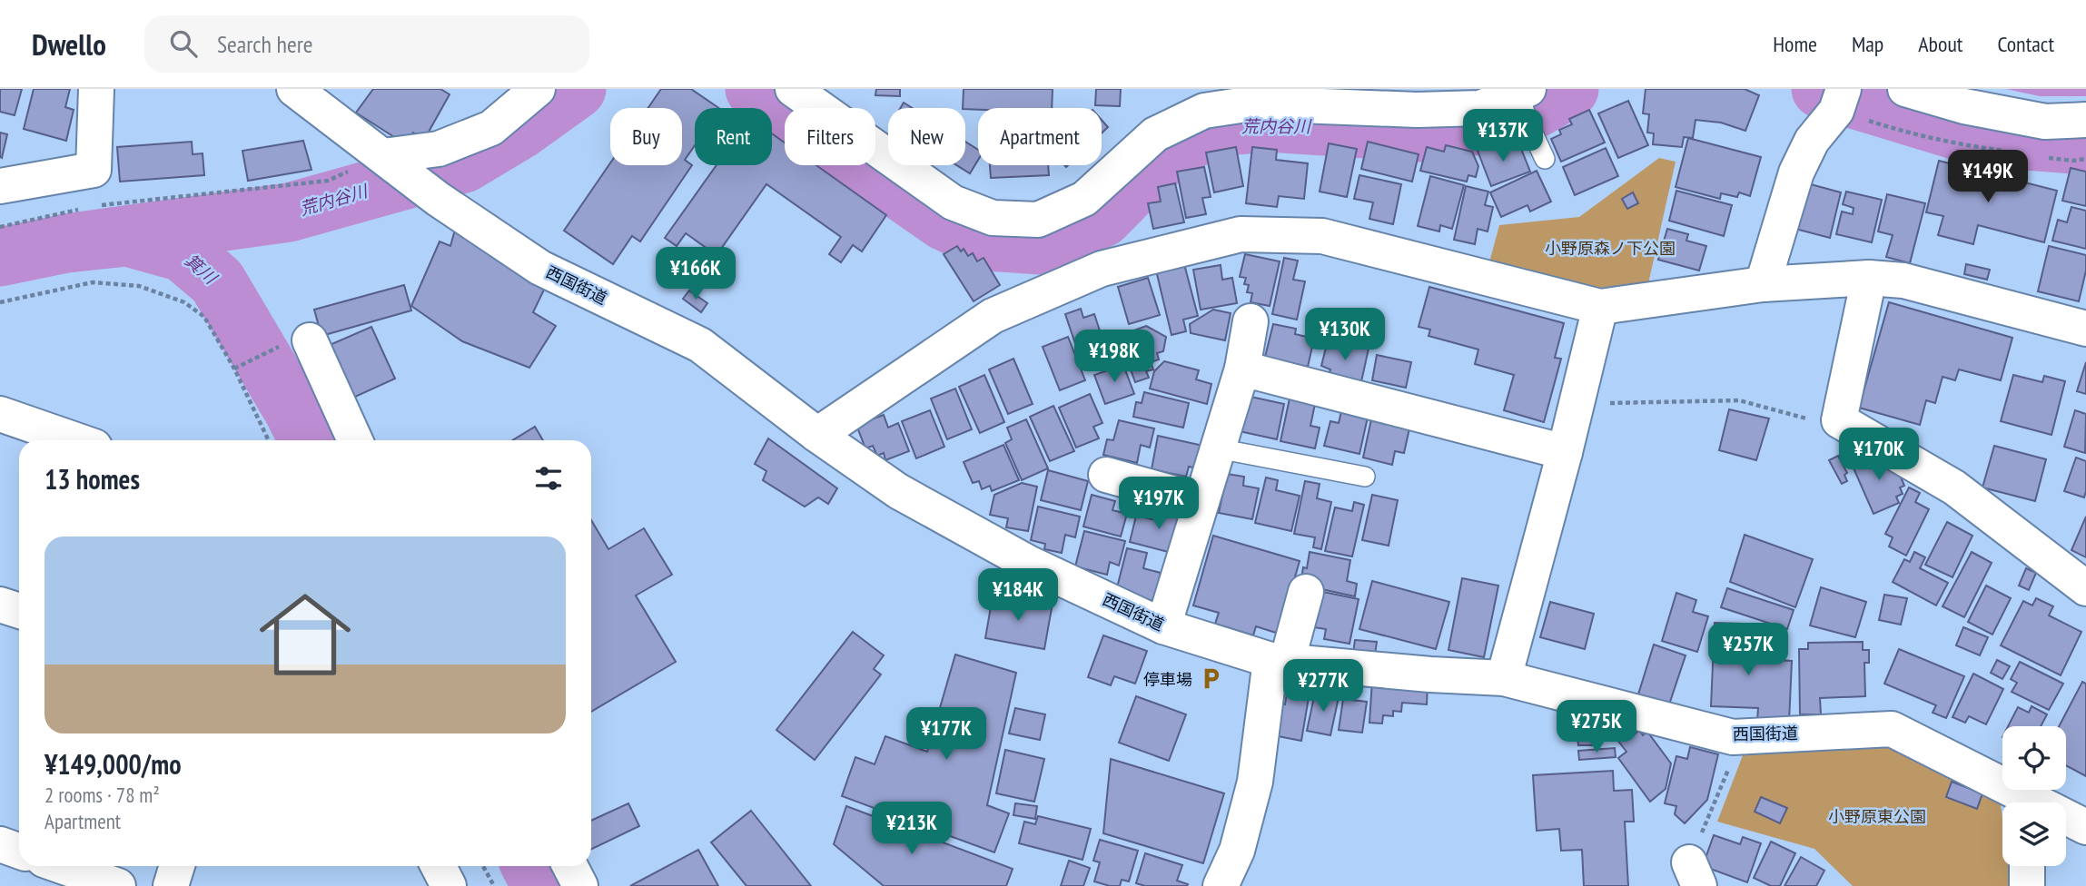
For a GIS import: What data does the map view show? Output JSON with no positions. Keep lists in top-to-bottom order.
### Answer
{
  "streets": {
    "street": ["西国街道"]
  },
  "water": ["荒内谷川", "箕川"],
  "parks": ["小野原森ノ下公園", "小野原東公園"],
  "places": {
    "parking": ["停車場"]
  },
  "page": {
    "header": "Dwello",
    "search": "Search here",
    "nav": [
      "Home",
      "Map",
      "About",
      "Contact"
    ],
    "chip": [
      "Buy",
      "Rent",
      "Filters",
      "New",
      "Apartment"
    ],
    "price": [
      "¥137K",
      "¥149K",
      "¥166K",
      "¥130K",
      "¥198K",
      "¥170K",
      "¥197K",
      "¥184K",
      "¥257K",
      "¥277K",
      "¥275K",
      "¥177K",
      "¥213K"
    ],
    "heading": "13 homes",
    "list": [
      {
        "name": "¥149,000/mo",
        "note": "2 rooms · 78 m² · Apartment"
      }
    ]
  }
}
